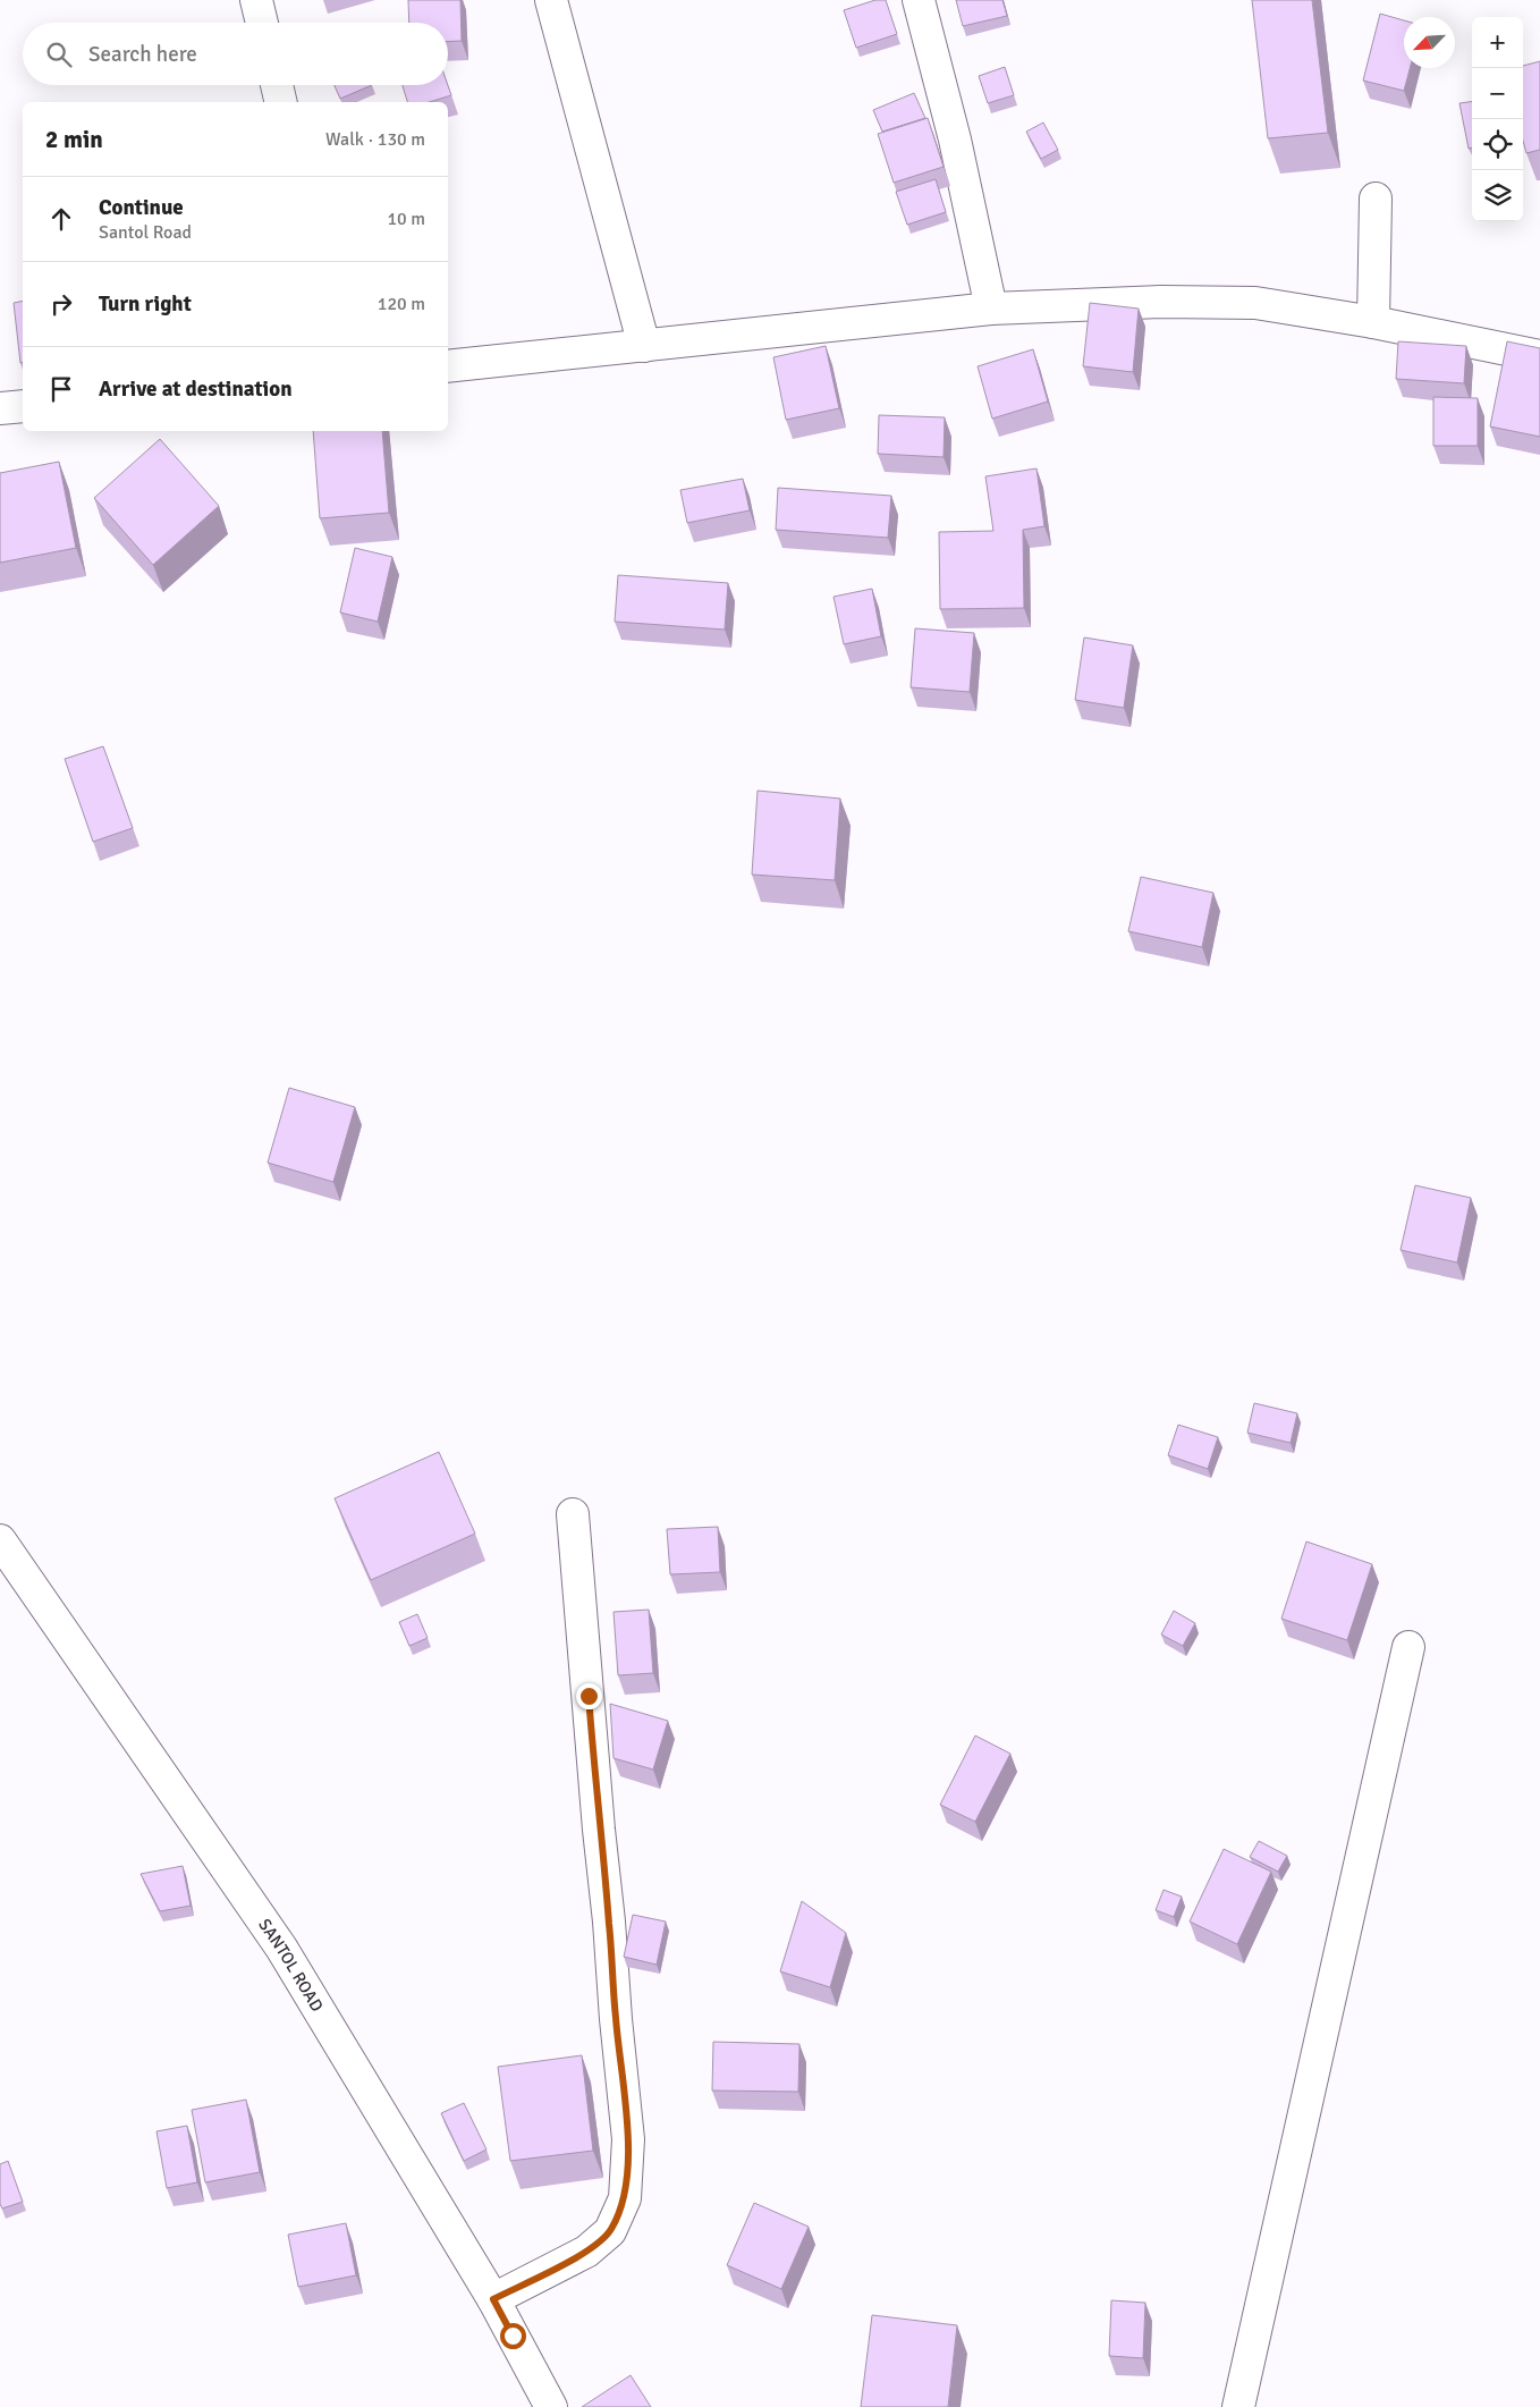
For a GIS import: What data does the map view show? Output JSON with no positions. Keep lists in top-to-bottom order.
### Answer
{
  "streets": {
    "street": ["SANTOL ROAD"]
  },
  "north": "bottom left",
  "page": {
    "map_buttons": ["+", "−"],
    "search": "Search here",
    "heading": ["2 min", "Walk · 130 m"],
    "list": [
      ["Continue", "Santol Road", "10 m"],
      ["Turn right", "120 m"],
      "Arrive at destination"
    ]
  }
}
